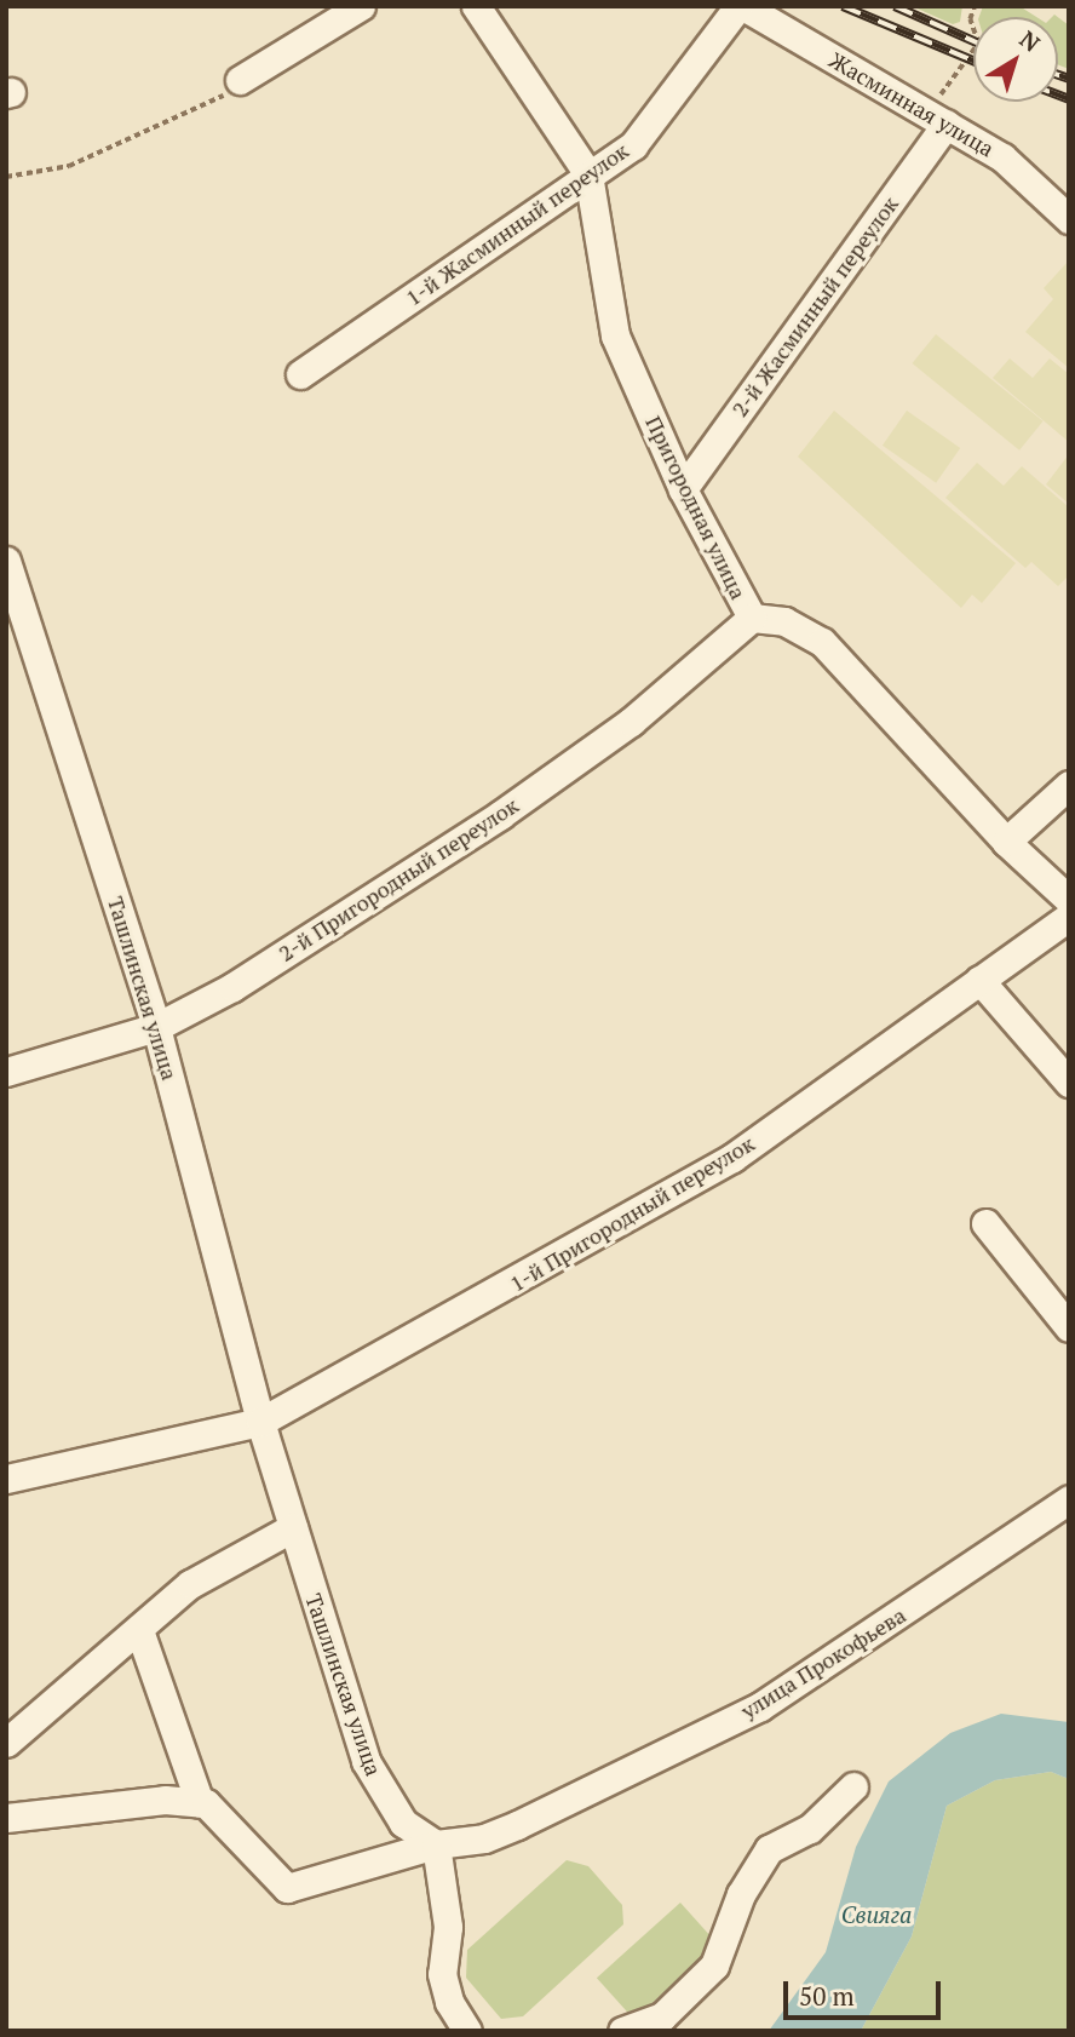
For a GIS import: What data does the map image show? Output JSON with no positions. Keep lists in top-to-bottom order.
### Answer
{
  "streets": {
    "street": [
      "Жасминная улица",
      "1-й Жасминный переулок",
      "2-й Жасминный переулок",
      "Пригородная улица",
      "2-й Пригородный переулок",
      "Ташлинская улица",
      "1-й Пригородный переулок",
      "улица Прокофьева"
    ]
  },
  "crossings": [
    ["Жасминная улица", "1-й Жасминный переулок"],
    ["Жасминная улица", "2-й Жасминный переулок"],
    ["1-й Жасминный переулок", "Пригородная улица"],
    ["2-й Жасминный переулок", "Пригородная улица"],
    ["Пригородная улица", "2-й Пригородный переулок"],
    ["2-й Пригородный переулок", "Ташлинская улица"],
    ["Ташлинская улица", "1-й Пригородный переулок"],
    ["Ташлинская улица", "улица Прокофьева"]
  ],
  "water": ["Свияга"],
  "scale_bar": "50 m",
  "north": "top right"
}
